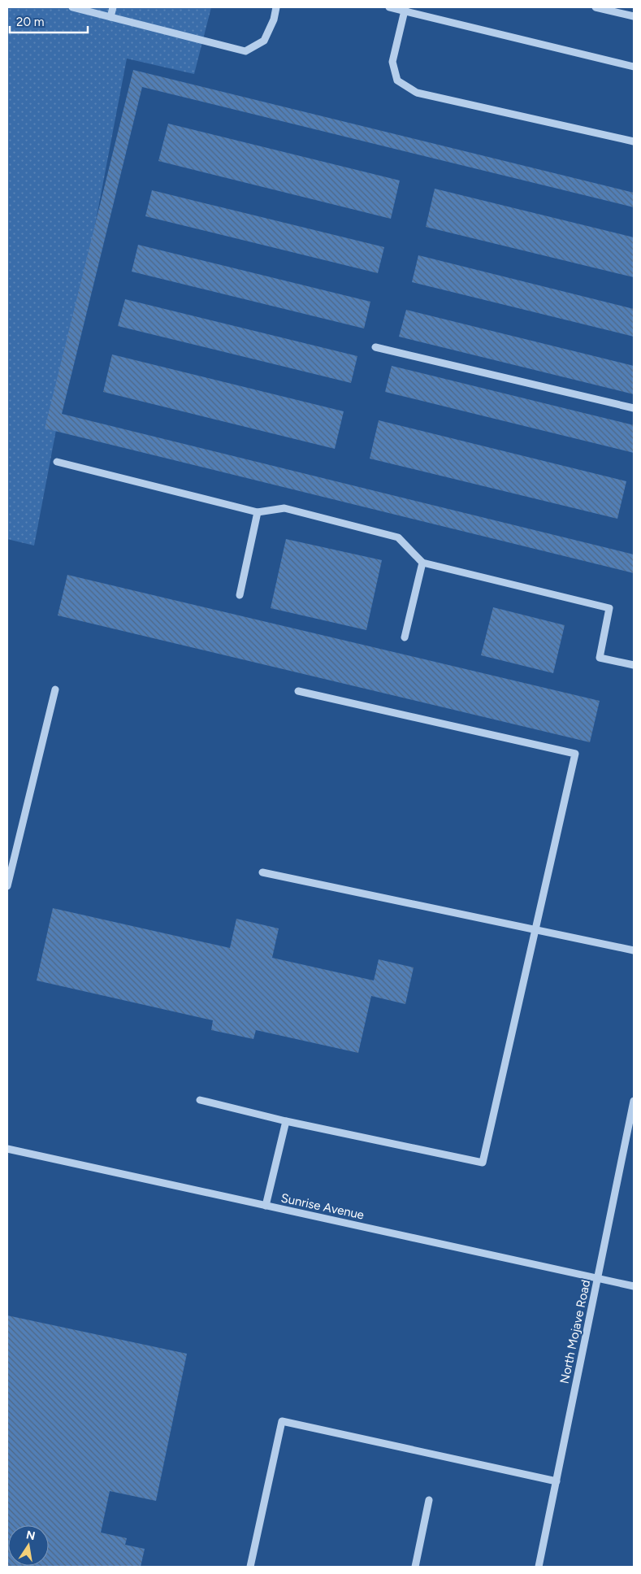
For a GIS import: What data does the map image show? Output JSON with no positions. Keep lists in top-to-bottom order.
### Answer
{
  "streets": {
    "street": ["Sunrise Avenue", "North Mojave Road"]
  },
  "crossings": [
    ["Sunrise Avenue", "North Mojave Road"]
  ],
  "scale_bar": "20 m",
  "north": "top"
}
